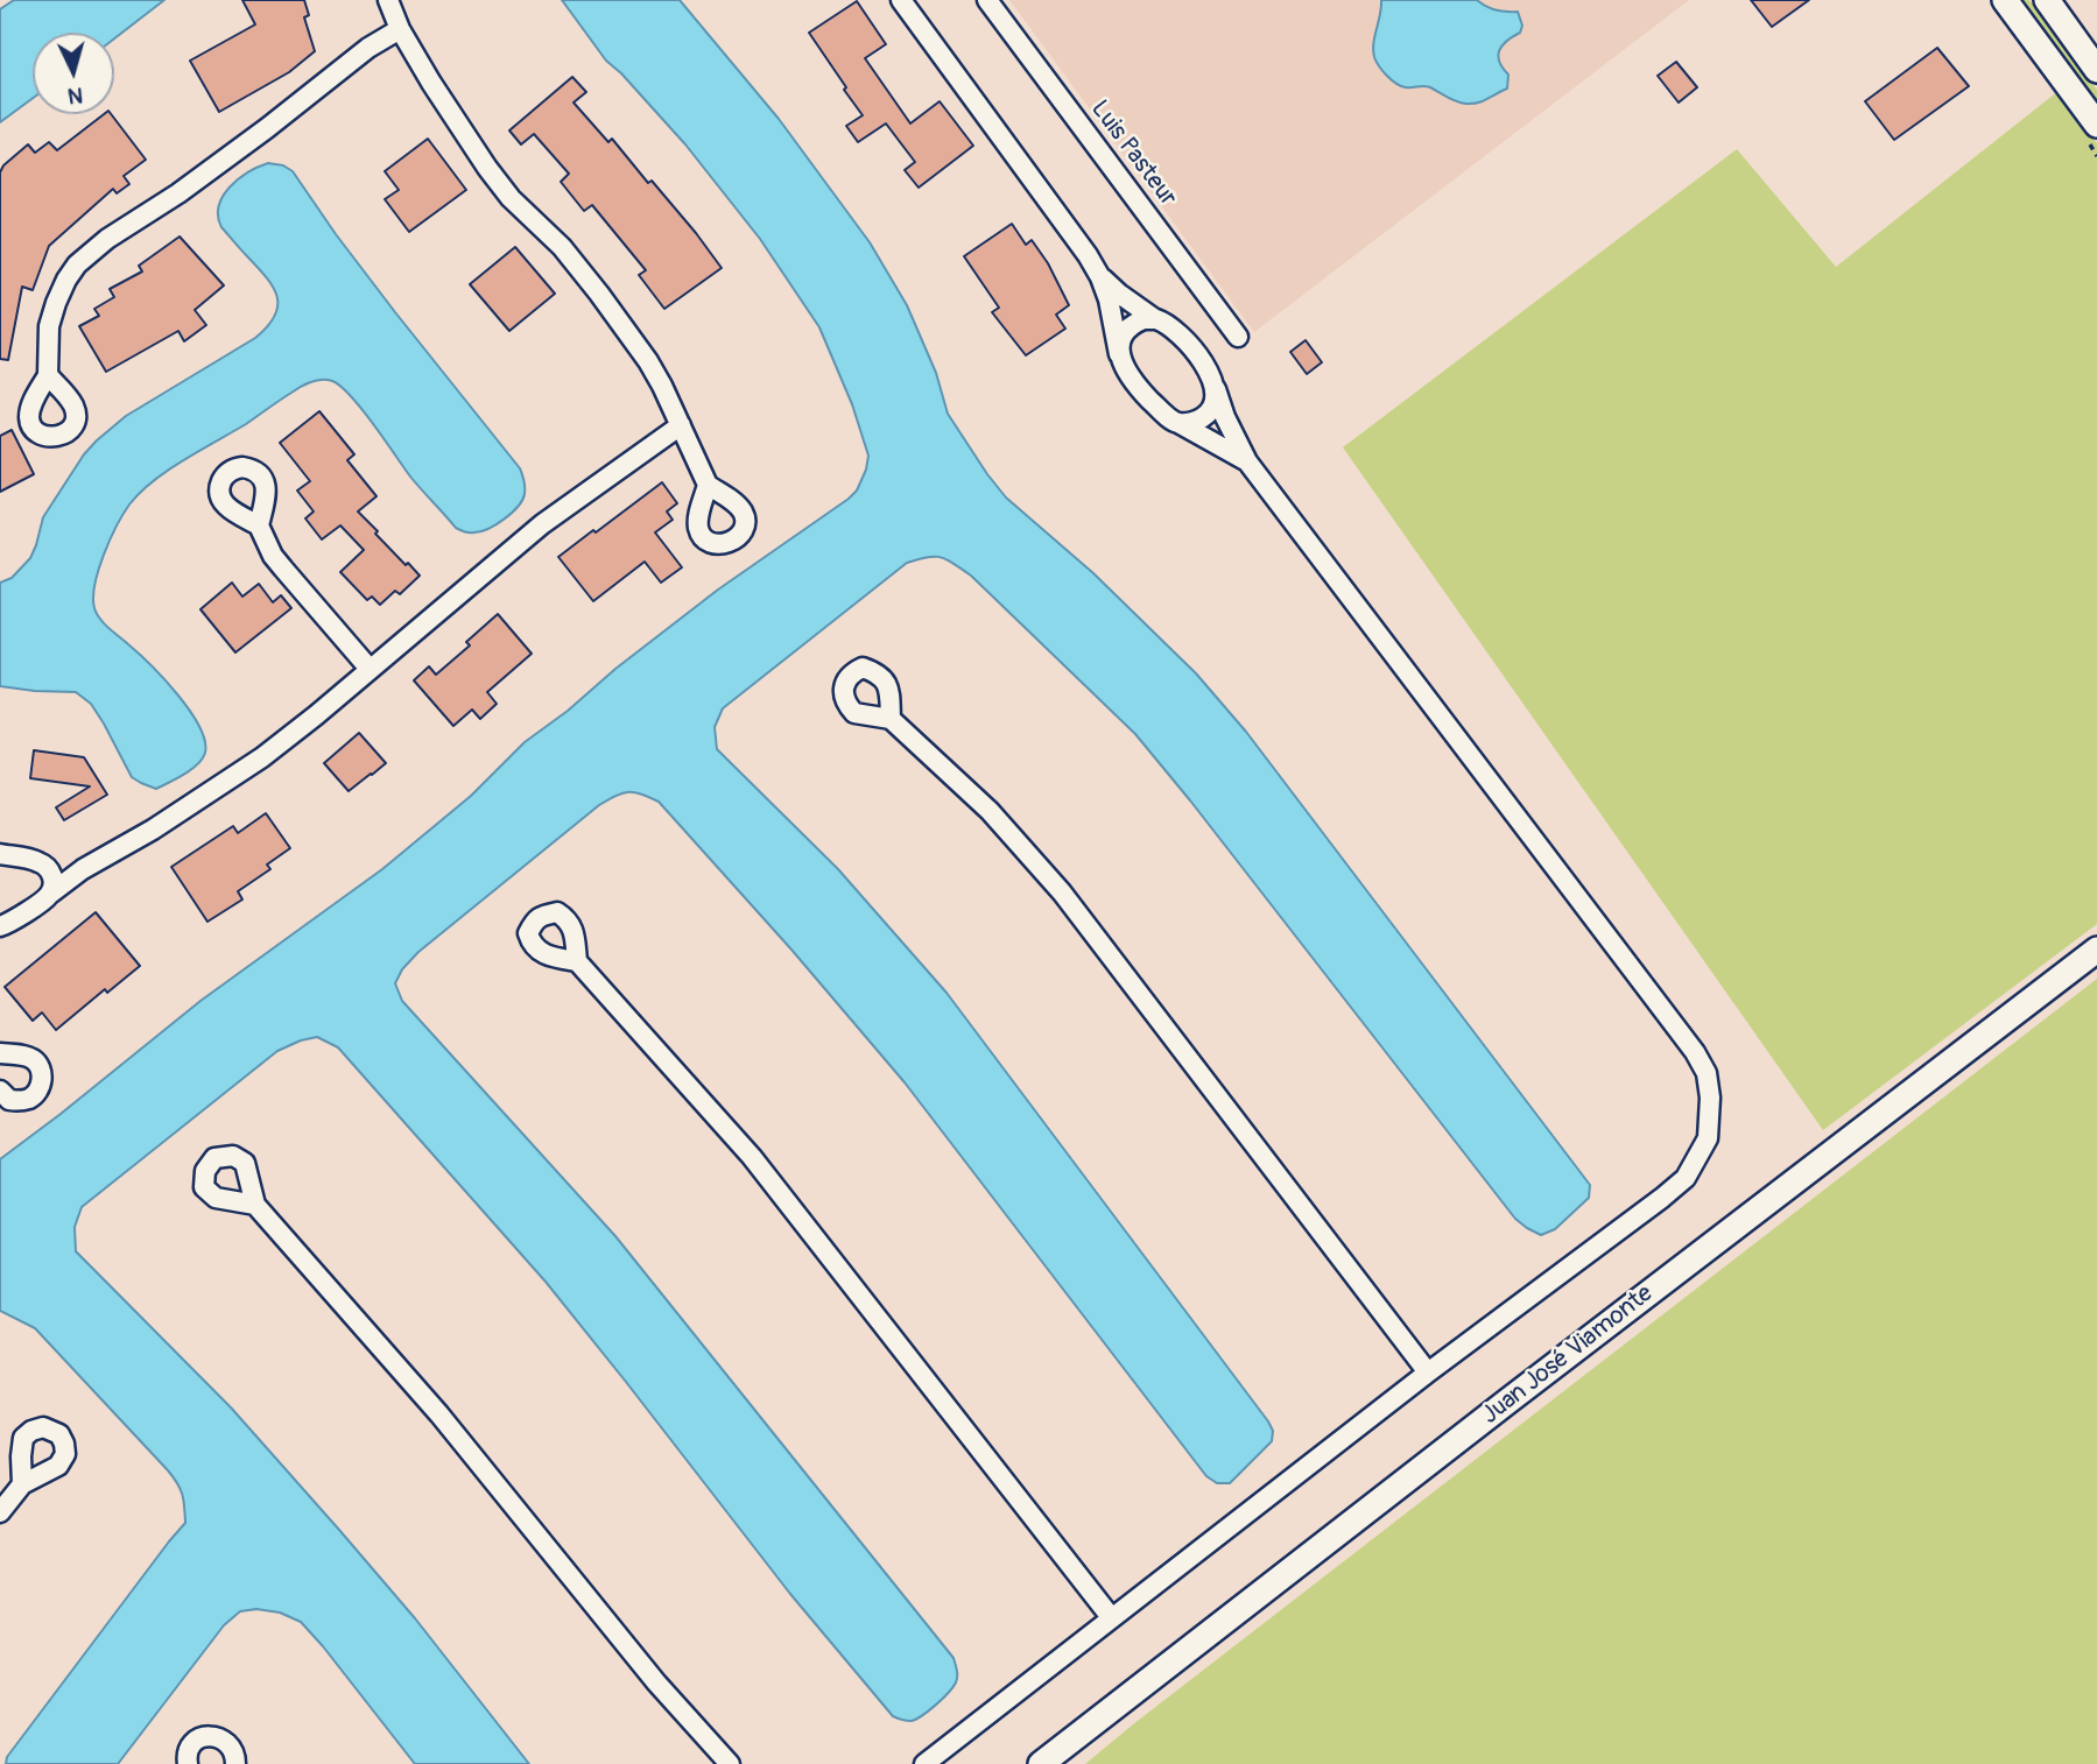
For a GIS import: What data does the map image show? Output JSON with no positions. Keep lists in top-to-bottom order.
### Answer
{
  "streets": {
    "street": ["Luis Pasteur", "Juan José Viamonte"]
  },
  "north": "bottom"
}
